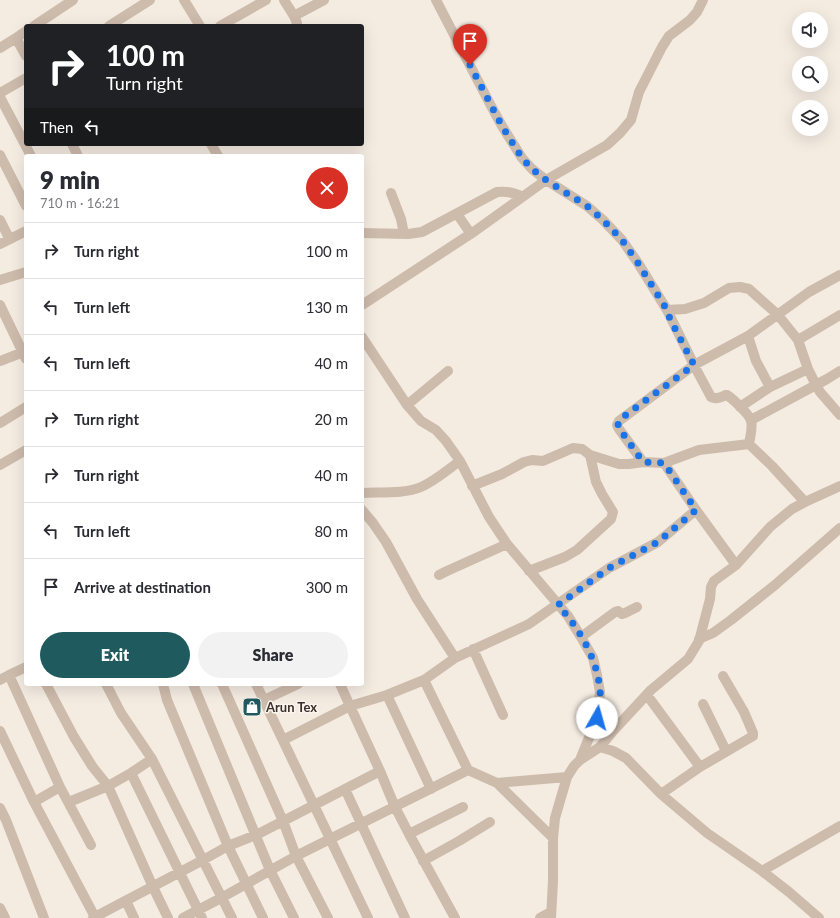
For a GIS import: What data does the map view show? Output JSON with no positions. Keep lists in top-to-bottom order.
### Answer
{
  "places": {
    "shop": ["Arun Tex"]
  },
  "page": {
    "turn": ["100 m", "Turn right"],
    "then": "Then",
    "heading": ["9 min", "710 m · 16:21"],
    "list": [
      {
        "name": "Turn right",
        "value": "100 m"
      },
      {
        "name": "Turn left",
        "value": "130 m"
      },
      {
        "name": "Turn left",
        "value": "40 m"
      },
      {
        "name": "Turn right",
        "value": "20 m"
      },
      {
        "name": "Turn right",
        "value": "40 m"
      },
      {
        "name": "Turn left",
        "value": "80 m"
      },
      {
        "name": "Arrive at destination",
        "value": "300 m"
      }
    ],
    "buttons": ["Exit", "Share"]
  }
}
